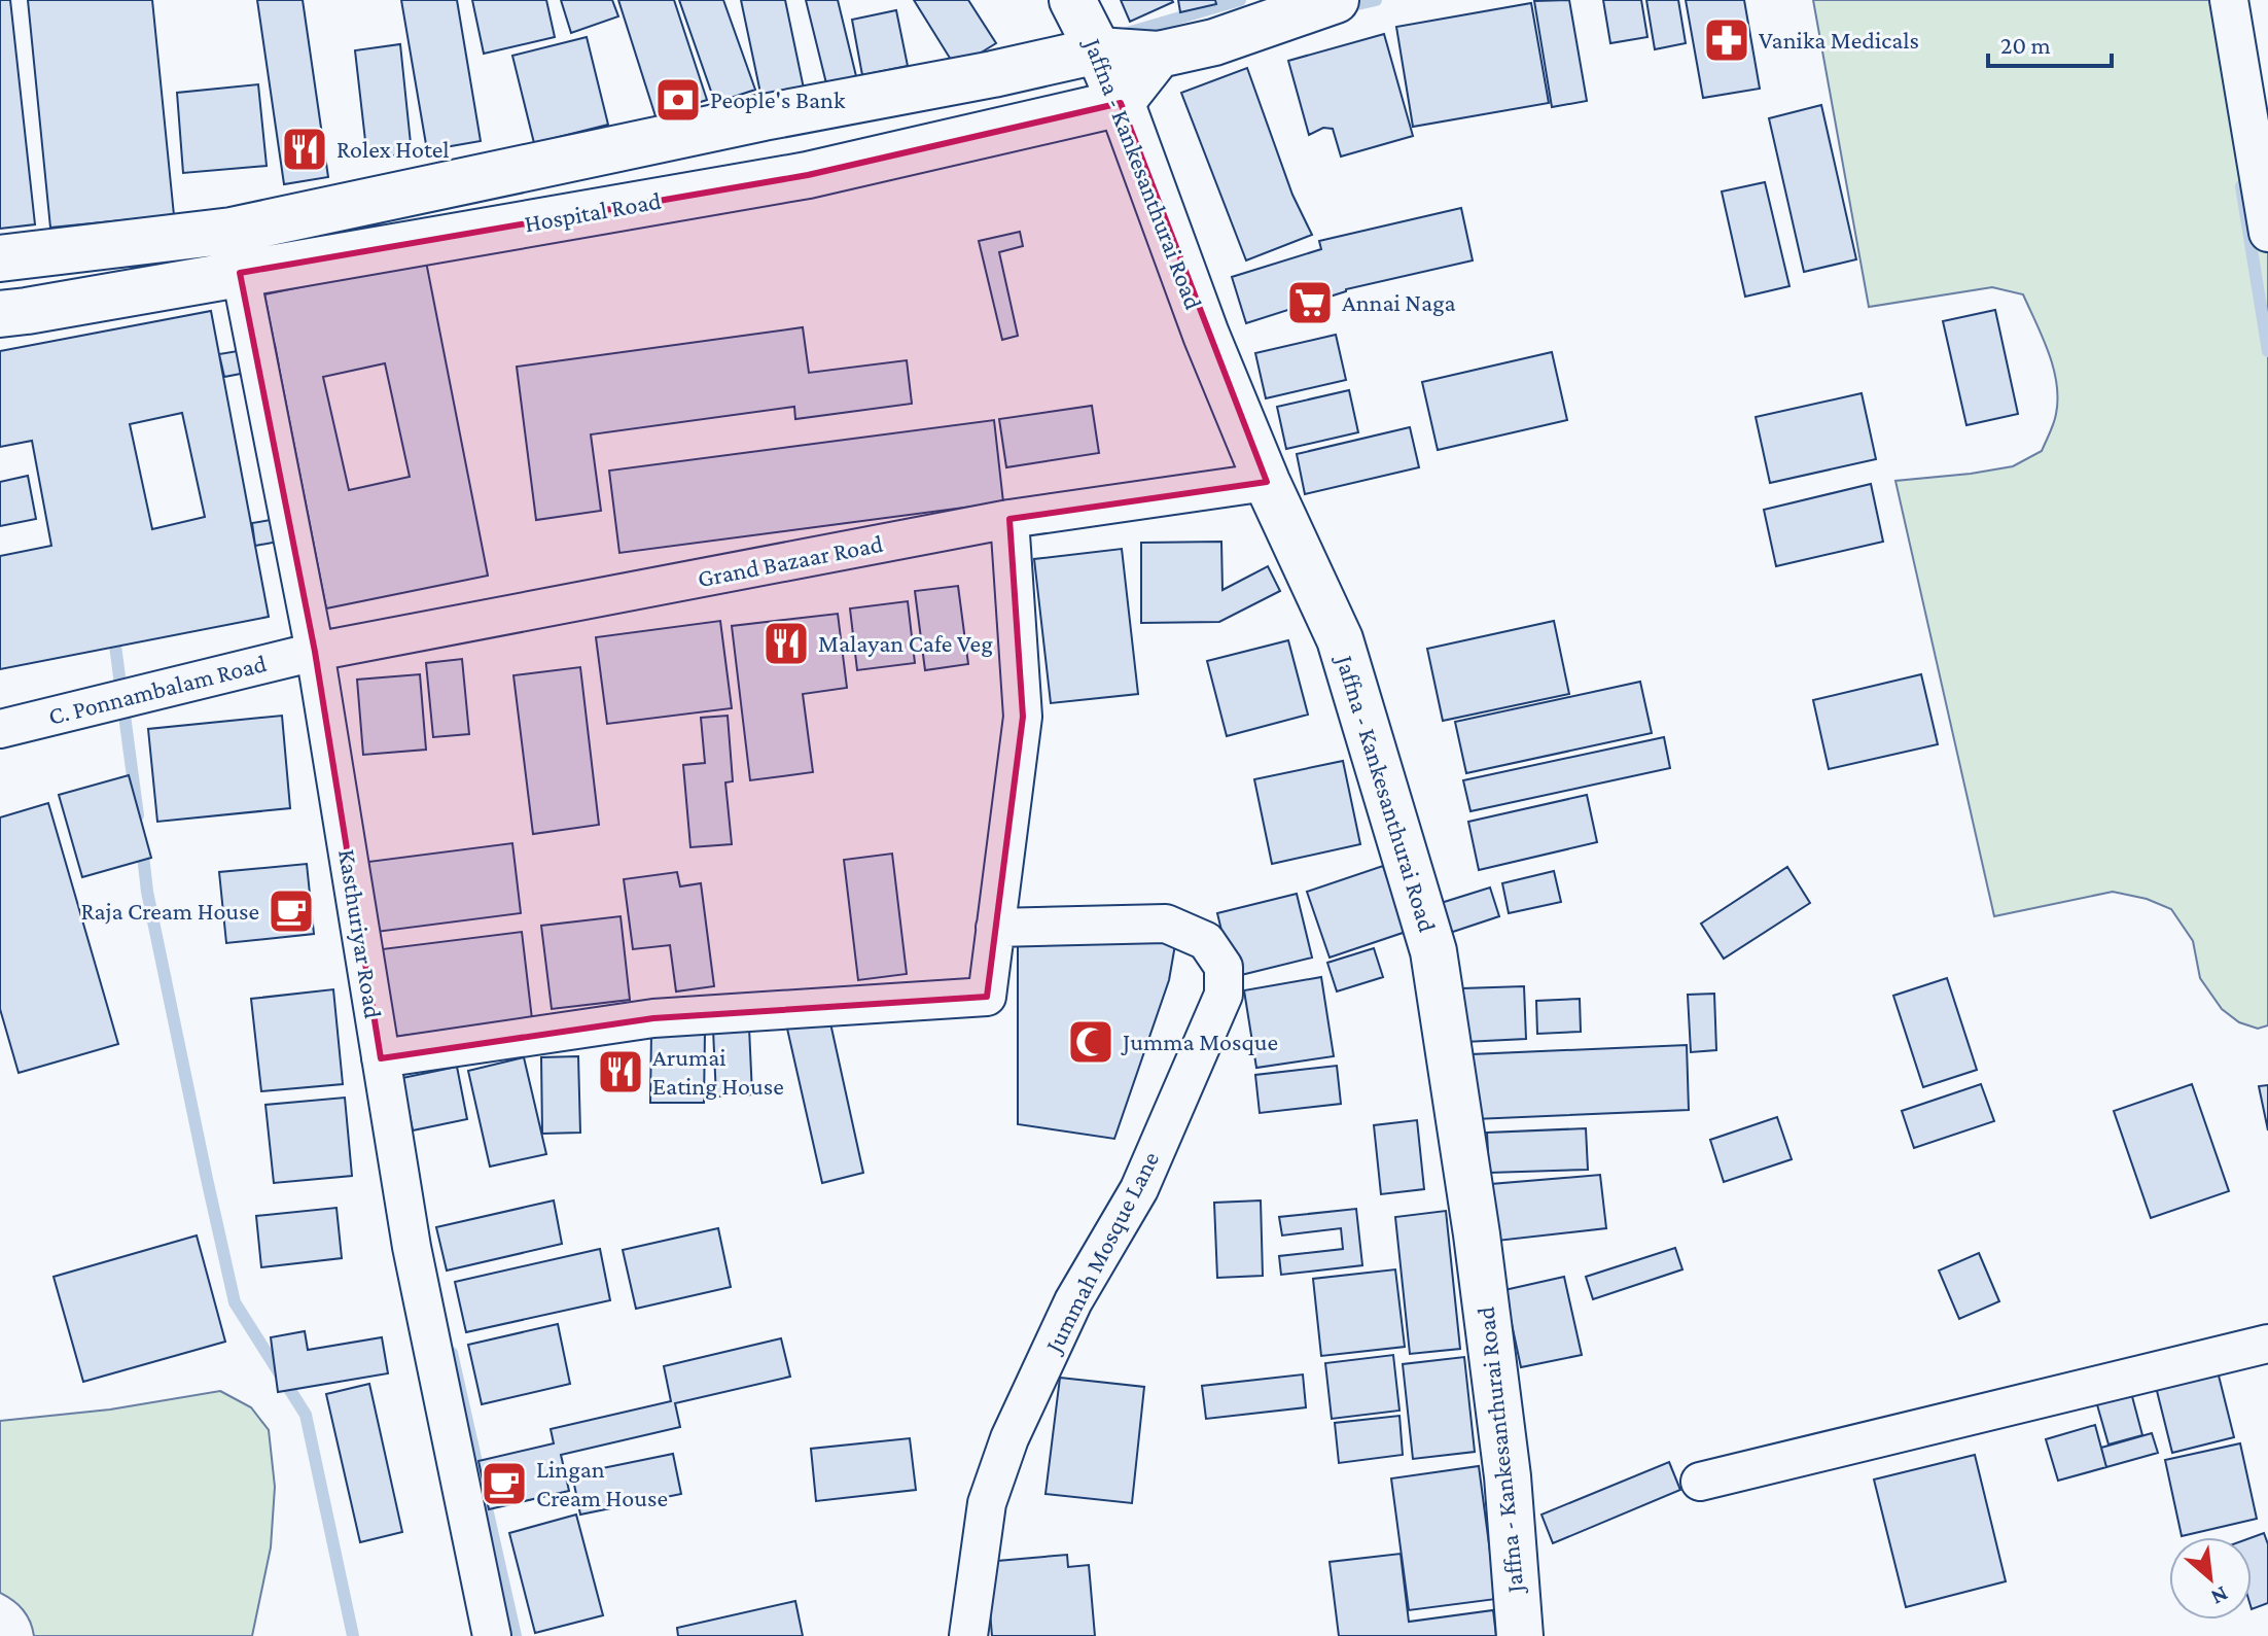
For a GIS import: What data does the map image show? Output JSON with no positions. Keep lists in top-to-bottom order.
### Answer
{
  "streets": {
    "street": [
      "Jaffna - Kankesanthurai Road",
      "Hospital Road",
      "Grand Bazaar Road",
      "C. Ponnambalam Road",
      "Kasthuriyar Road",
      "Jummah Mosque Lane"
    ]
  },
  "crossings": [
    ["Jaffna - Kankesanthurai Road", "Hospital Road"],
    ["Jaffna - Kankesanthurai Road", "Grand Bazaar Road"],
    ["Hospital Road", "Kasthuriyar Road"],
    ["Grand Bazaar Road", "C. Ponnambalam Road"],
    ["Grand Bazaar Road", "Kasthuriyar Road"],
    ["C. Ponnambalam Road", "Kasthuriyar Road"]
  ],
  "places": {
    "pharmacy": ["Vanika Medicals"],
    "bank": ["People's Bank"],
    "restaurant": ["Rolex Hotel", "Malayan Cafe Veg", "Arumai Eating House"],
    "supermarket": ["Annai Naga"],
    "cafe": ["Raja Cream House", "Lingan Cream House"],
    "mosque": ["Jumma Mosque"]
  },
  "scale_bar": "20 m",
  "north": "bottom right"
}
